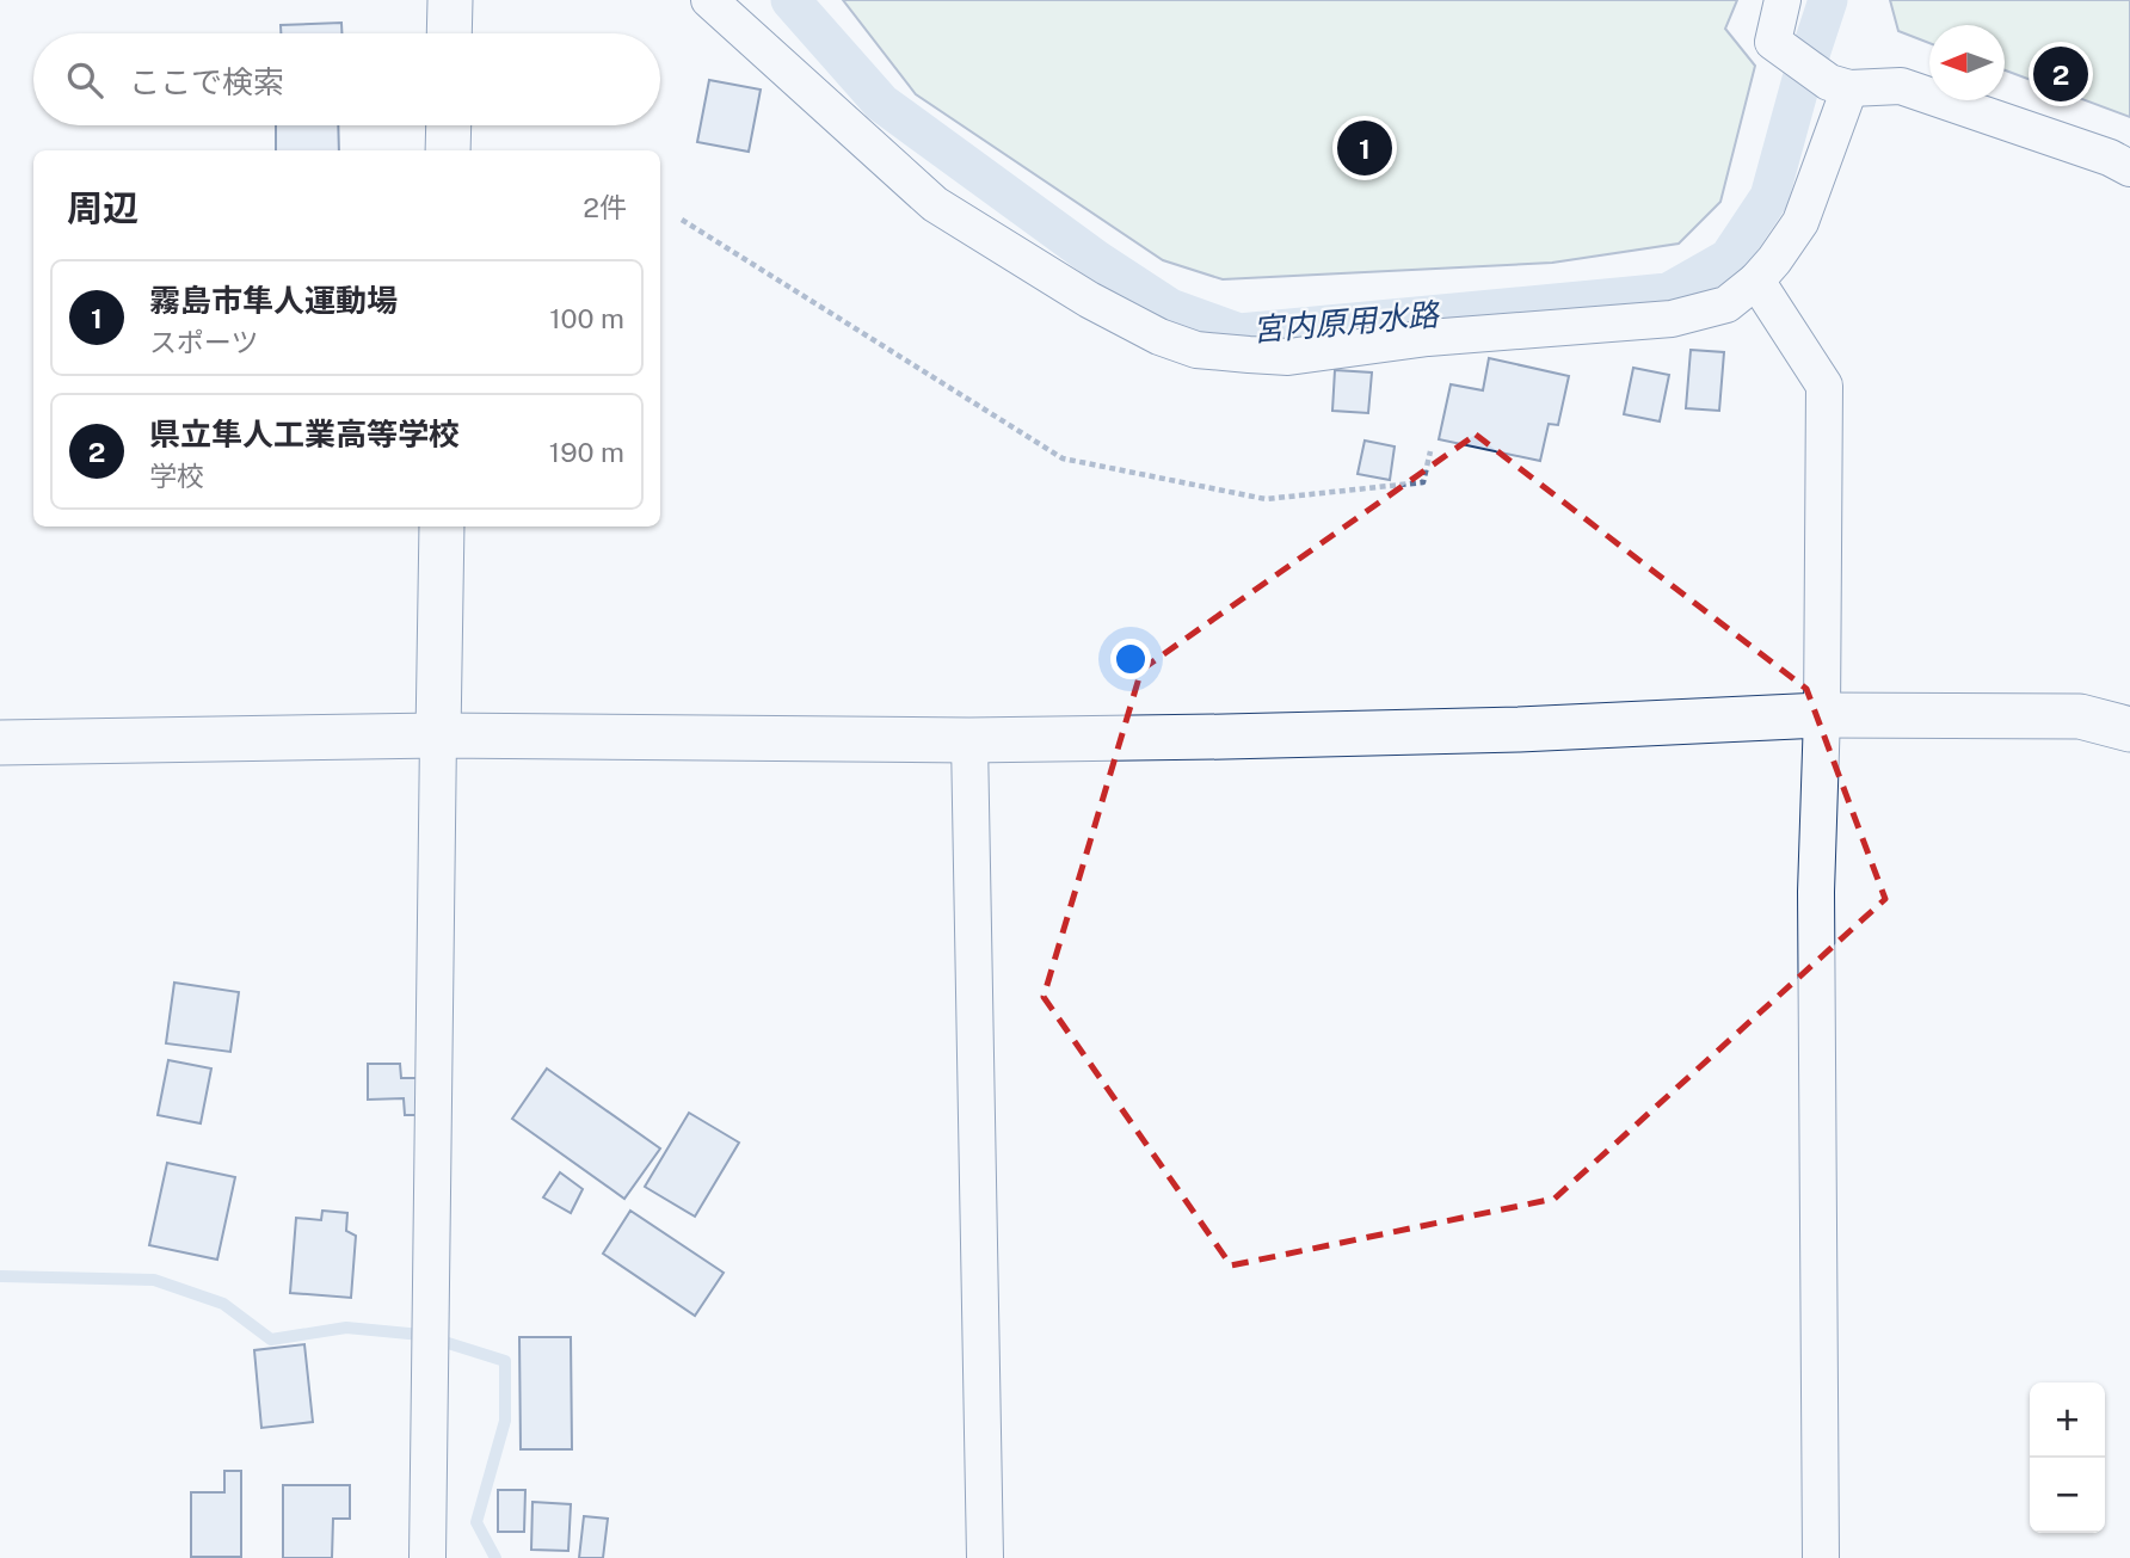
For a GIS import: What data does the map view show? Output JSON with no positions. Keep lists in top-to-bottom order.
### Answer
{
  "water": ["宮内原用水路"],
  "north": "left",
  "page": {
    "search": "ここで検索",
    "pins": ["2", "1"],
    "heading": ["周辺", "2件"],
    "list": [
      {
        "mark": "1",
        "name": "霧島市隼人運動場",
        "note": "スポーツ",
        "value": "100 m"
      },
      {
        "mark": "2",
        "name": "県立隼人工業高等学校",
        "note": "学校",
        "value": "190 m"
      }
    ],
    "map_buttons": ["+", "−"]
  }
}
